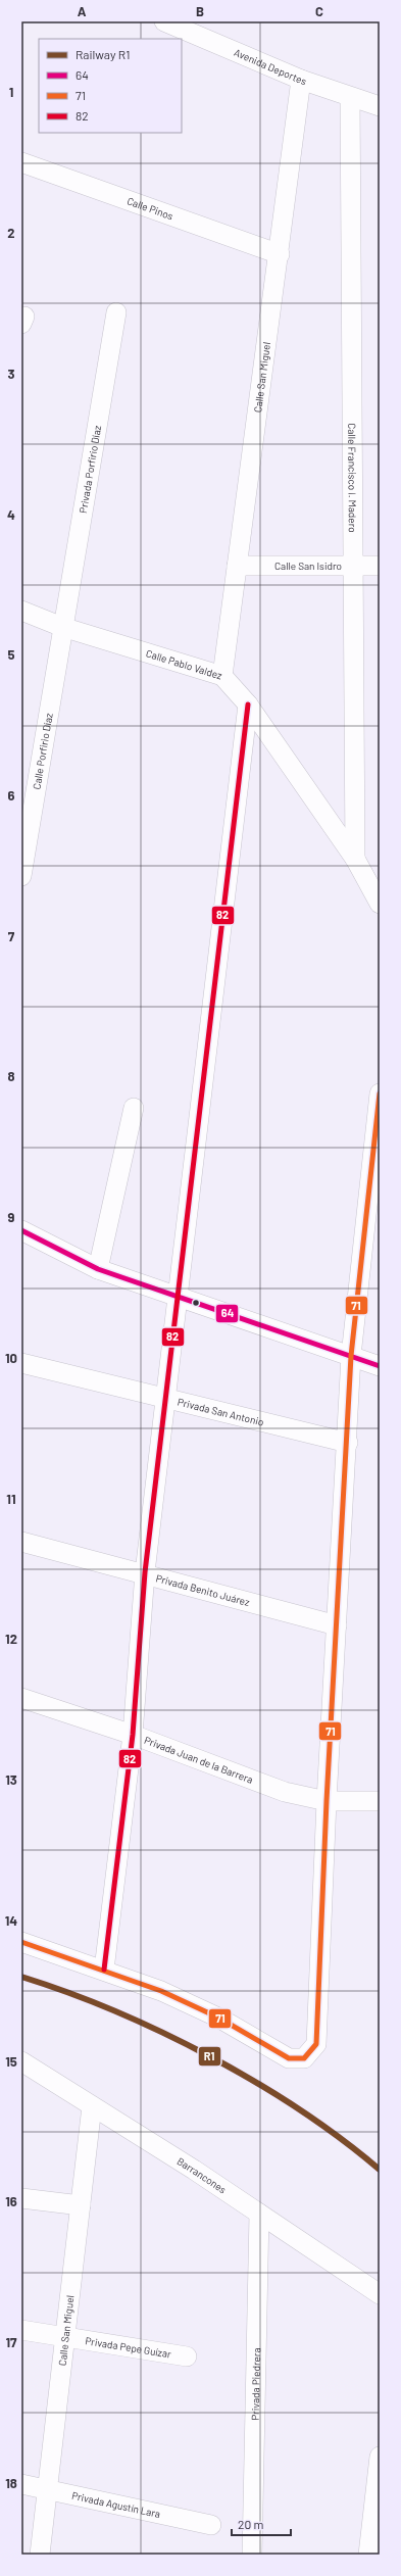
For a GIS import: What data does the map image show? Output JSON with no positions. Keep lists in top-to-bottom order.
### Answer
{
  "streets": {
    "street": [
      "Avenida Deportes",
      "Calle Pinos",
      "Calle San Miguel",
      "Privada Porfirio Díaz",
      "Calle Francisco I. Madero",
      "Calle San Isidro",
      "Calle Pablo Valdez",
      "Calle Porfirio Díaz",
      "Privada San Antonio",
      "Privada Benito Juárez",
      "Privada Juan de la Barrera",
      "Barrancones",
      "Privada Pepe Guízar",
      "Privada Piedrera",
      "Privada Agustín Lara"
    ]
  },
  "crossings": [
    ["Avenida Deportes", "Calle San Miguel"],
    ["Avenida Deportes", "Calle Francisco I. Madero"],
    ["Calle Pinos", "Calle San Miguel"],
    ["Calle San Miguel", "Calle San Isidro"],
    ["Calle San Miguel", "Calle Pablo Valdez"],
    ["Calle San Miguel", "Barrancones"],
    ["Calle San Miguel", "Privada Pepe Guízar"],
    ["Calle San Miguel", "Privada Agustín Lara"],
    ["Privada Porfirio Díaz", "Calle Pablo Valdez"],
    ["Privada Porfirio Díaz", "Calle Porfirio Díaz"],
    ["Calle Francisco I. Madero", "Calle San Isidro"],
    ["Calle Francisco I. Madero", "Calle Pablo Valdez"],
    ["Calle Pablo Valdez", "Calle Porfirio Díaz"],
    ["Barrancones", "Privada Piedrera"]
  ],
  "lines": [
    "transit line 82",
    "transit line 71",
    "transit line 64",
    "rail line R1"
  ],
  "legend": [
    "Railway R1",
    "64",
    "71",
    "82"
  ],
  "scale_bar": "20 m",
  "grid": {
    "columns": ["A", "B", "C"],
    "rows": [
      "1",
      "2",
      "3",
      "4",
      "5",
      "6",
      "7",
      "8",
      "9",
      "10",
      "11",
      "12",
      "13",
      "14",
      "15",
      "16",
      "17",
      "18"
    ]
  }
}
